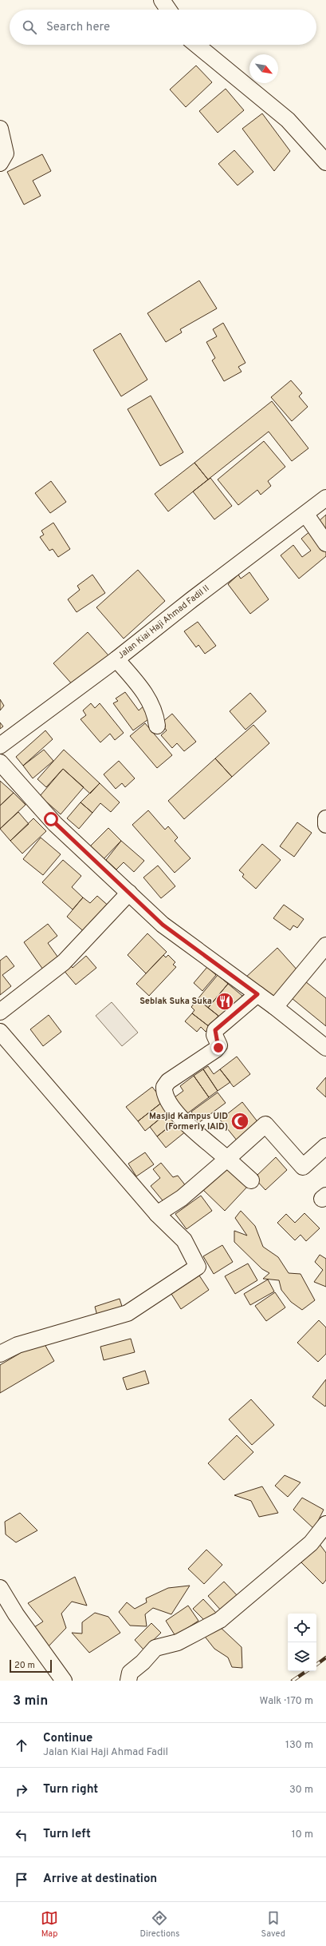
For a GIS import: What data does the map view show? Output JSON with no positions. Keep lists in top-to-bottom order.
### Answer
{
  "streets": {
    "street": ["Jalan Kiai Haji Ahmad Fadil II"]
  },
  "places": {
    "restaurant": ["Seblak Suka Suka"],
    "mosque": ["Masjid Kampus UID (Formerly IAID)"]
  },
  "scale_bar": "20 m",
  "north": "bottom right",
  "page": {
    "search": "Search here",
    "scale": "20 m",
    "heading": ["3 min", "Walk · 170 m"],
    "list": [
      ["Continue", "Jalan Kiai Haji Ahmad Fadil", "130 m"],
      ["Turn right", "30 m"],
      ["Turn left", "10 m"],
      "Arrive at destination"
    ],
    "nav": ["Map", "Directions", "Saved"]
  }
}
